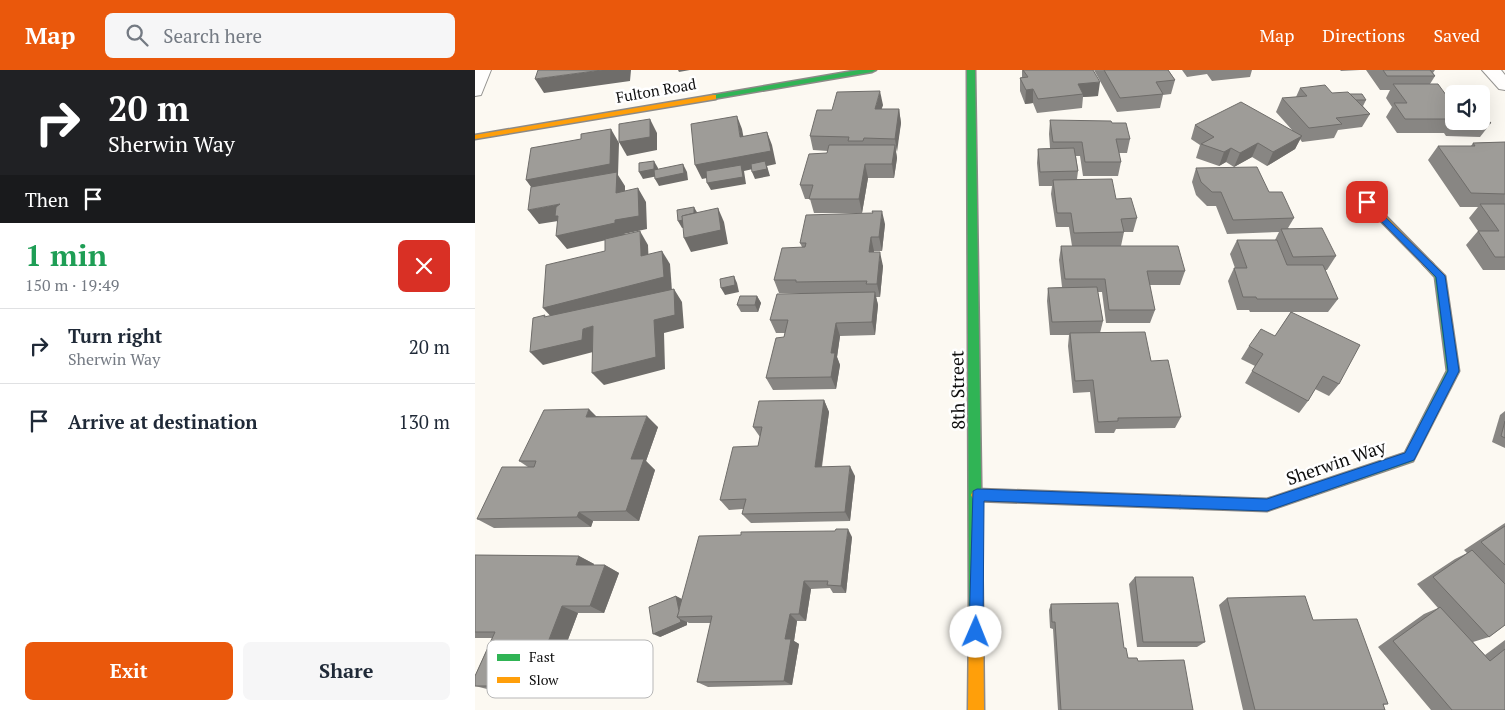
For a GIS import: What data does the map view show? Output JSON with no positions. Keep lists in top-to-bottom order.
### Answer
{
  "streets": {
    "street": ["Fulton Road", "8th Street", "Sherwin Way"]
  },
  "crossings": [
    ["8th Street", "Sherwin Way"]
  ],
  "legend": ["Fast", "Slow"],
  "page": {
    "header": "Map",
    "search": "Search here",
    "nav": ["Map", "Directions", "Saved"],
    "turn": ["20 m", "Sherwin Way"],
    "then": "Then",
    "heading": ["1 min", "150 m · 19:49"],
    "list": [
      {
        "name": "Turn right",
        "note": "Sherwin Way",
        "value": "20 m"
      },
      {
        "name": "Arrive at destination",
        "value": "130 m"
      }
    ],
    "buttons": ["Exit", "Share"]
  }
}
